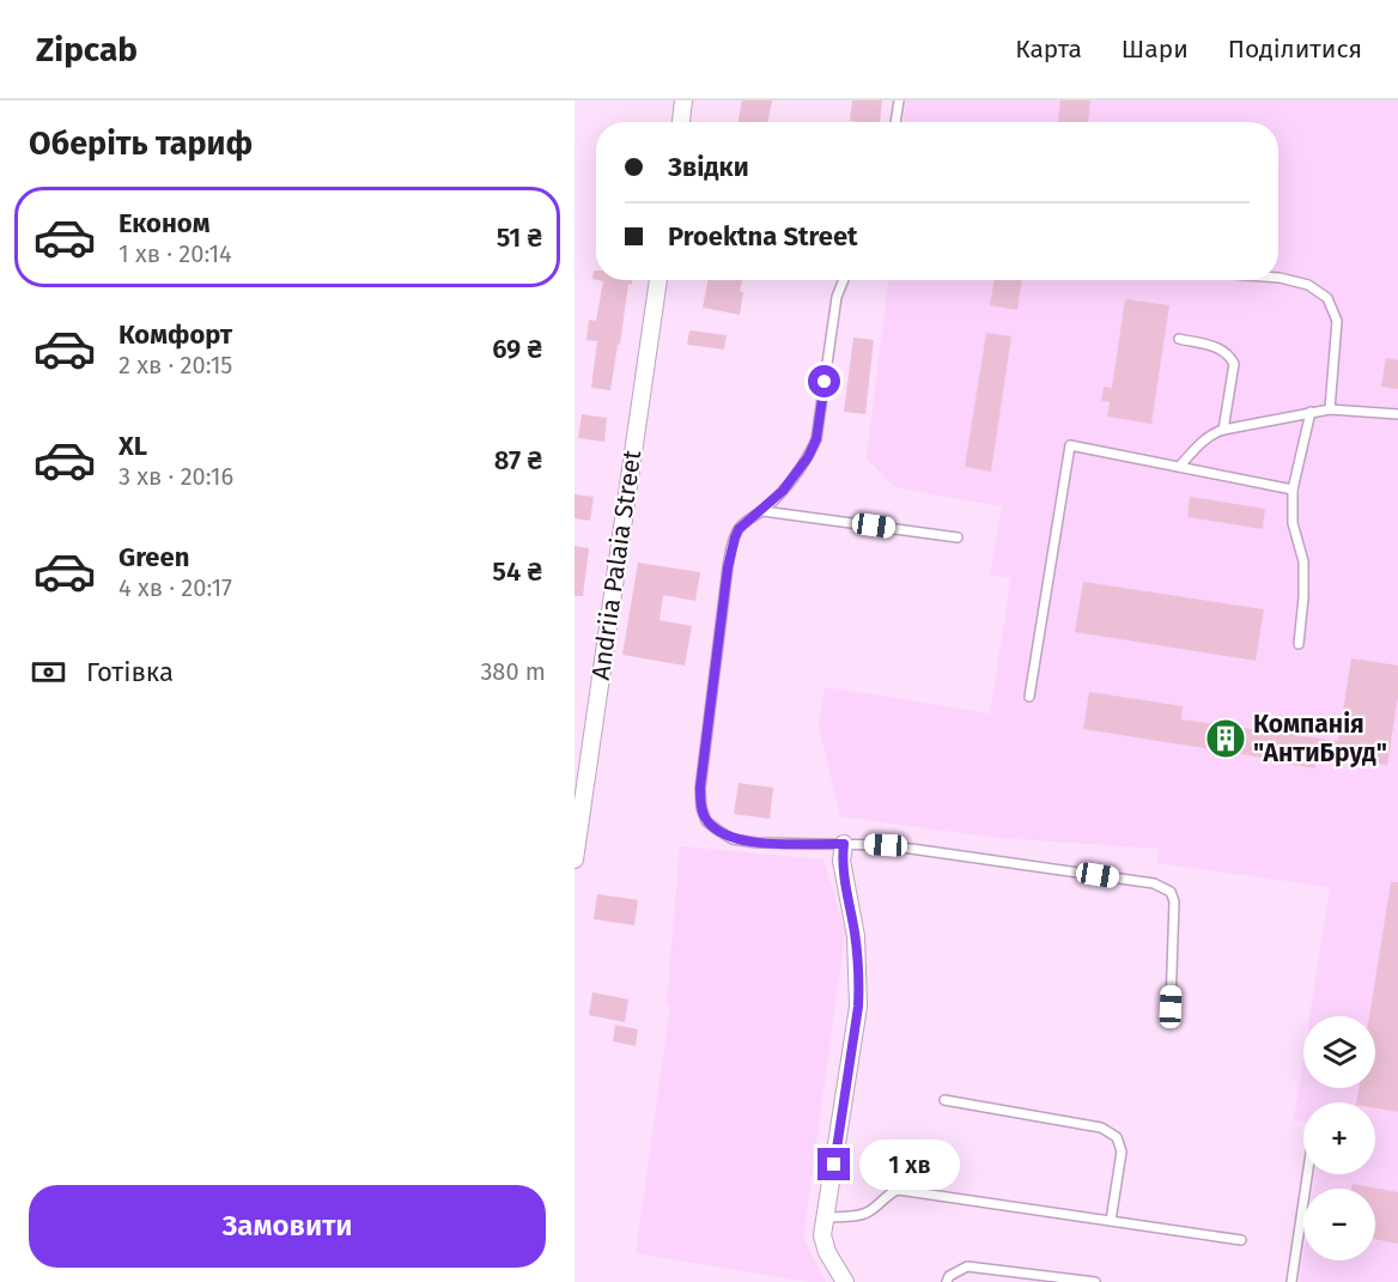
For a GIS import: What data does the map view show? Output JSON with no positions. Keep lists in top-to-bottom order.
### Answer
{
  "streets": {
    "street": ["Andriia Palaia Street"]
  },
  "places": {
    "building": ["Компанія \"АнтиБруд\""]
  },
  "page": {
    "header": "Zipcab",
    "nav": ["Карта", "Шари", "Поділитися"],
    "heading": "Оберіть тариф",
    "banner": ["Звідки", "Proektna Street"],
    "list": [
      {
        "name": "Економ",
        "note": "1 хв · 20:14",
        "value": "51 ₴"
      },
      {
        "name": "Комфорт",
        "note": "2 хв · 20:15",
        "value": "69 ₴"
      },
      {
        "name": "XL",
        "note": "3 хв · 20:16",
        "value": "87 ₴"
      },
      {
        "name": "Green",
        "note": "4 хв · 20:17",
        "value": "54 ₴"
      }
    ],
    "pay": ["Готівка", "380 m"],
    "map_buttons": ["+", "−"],
    "bubble": "1 хв",
    "buttons": "Замовити"
  }
}
